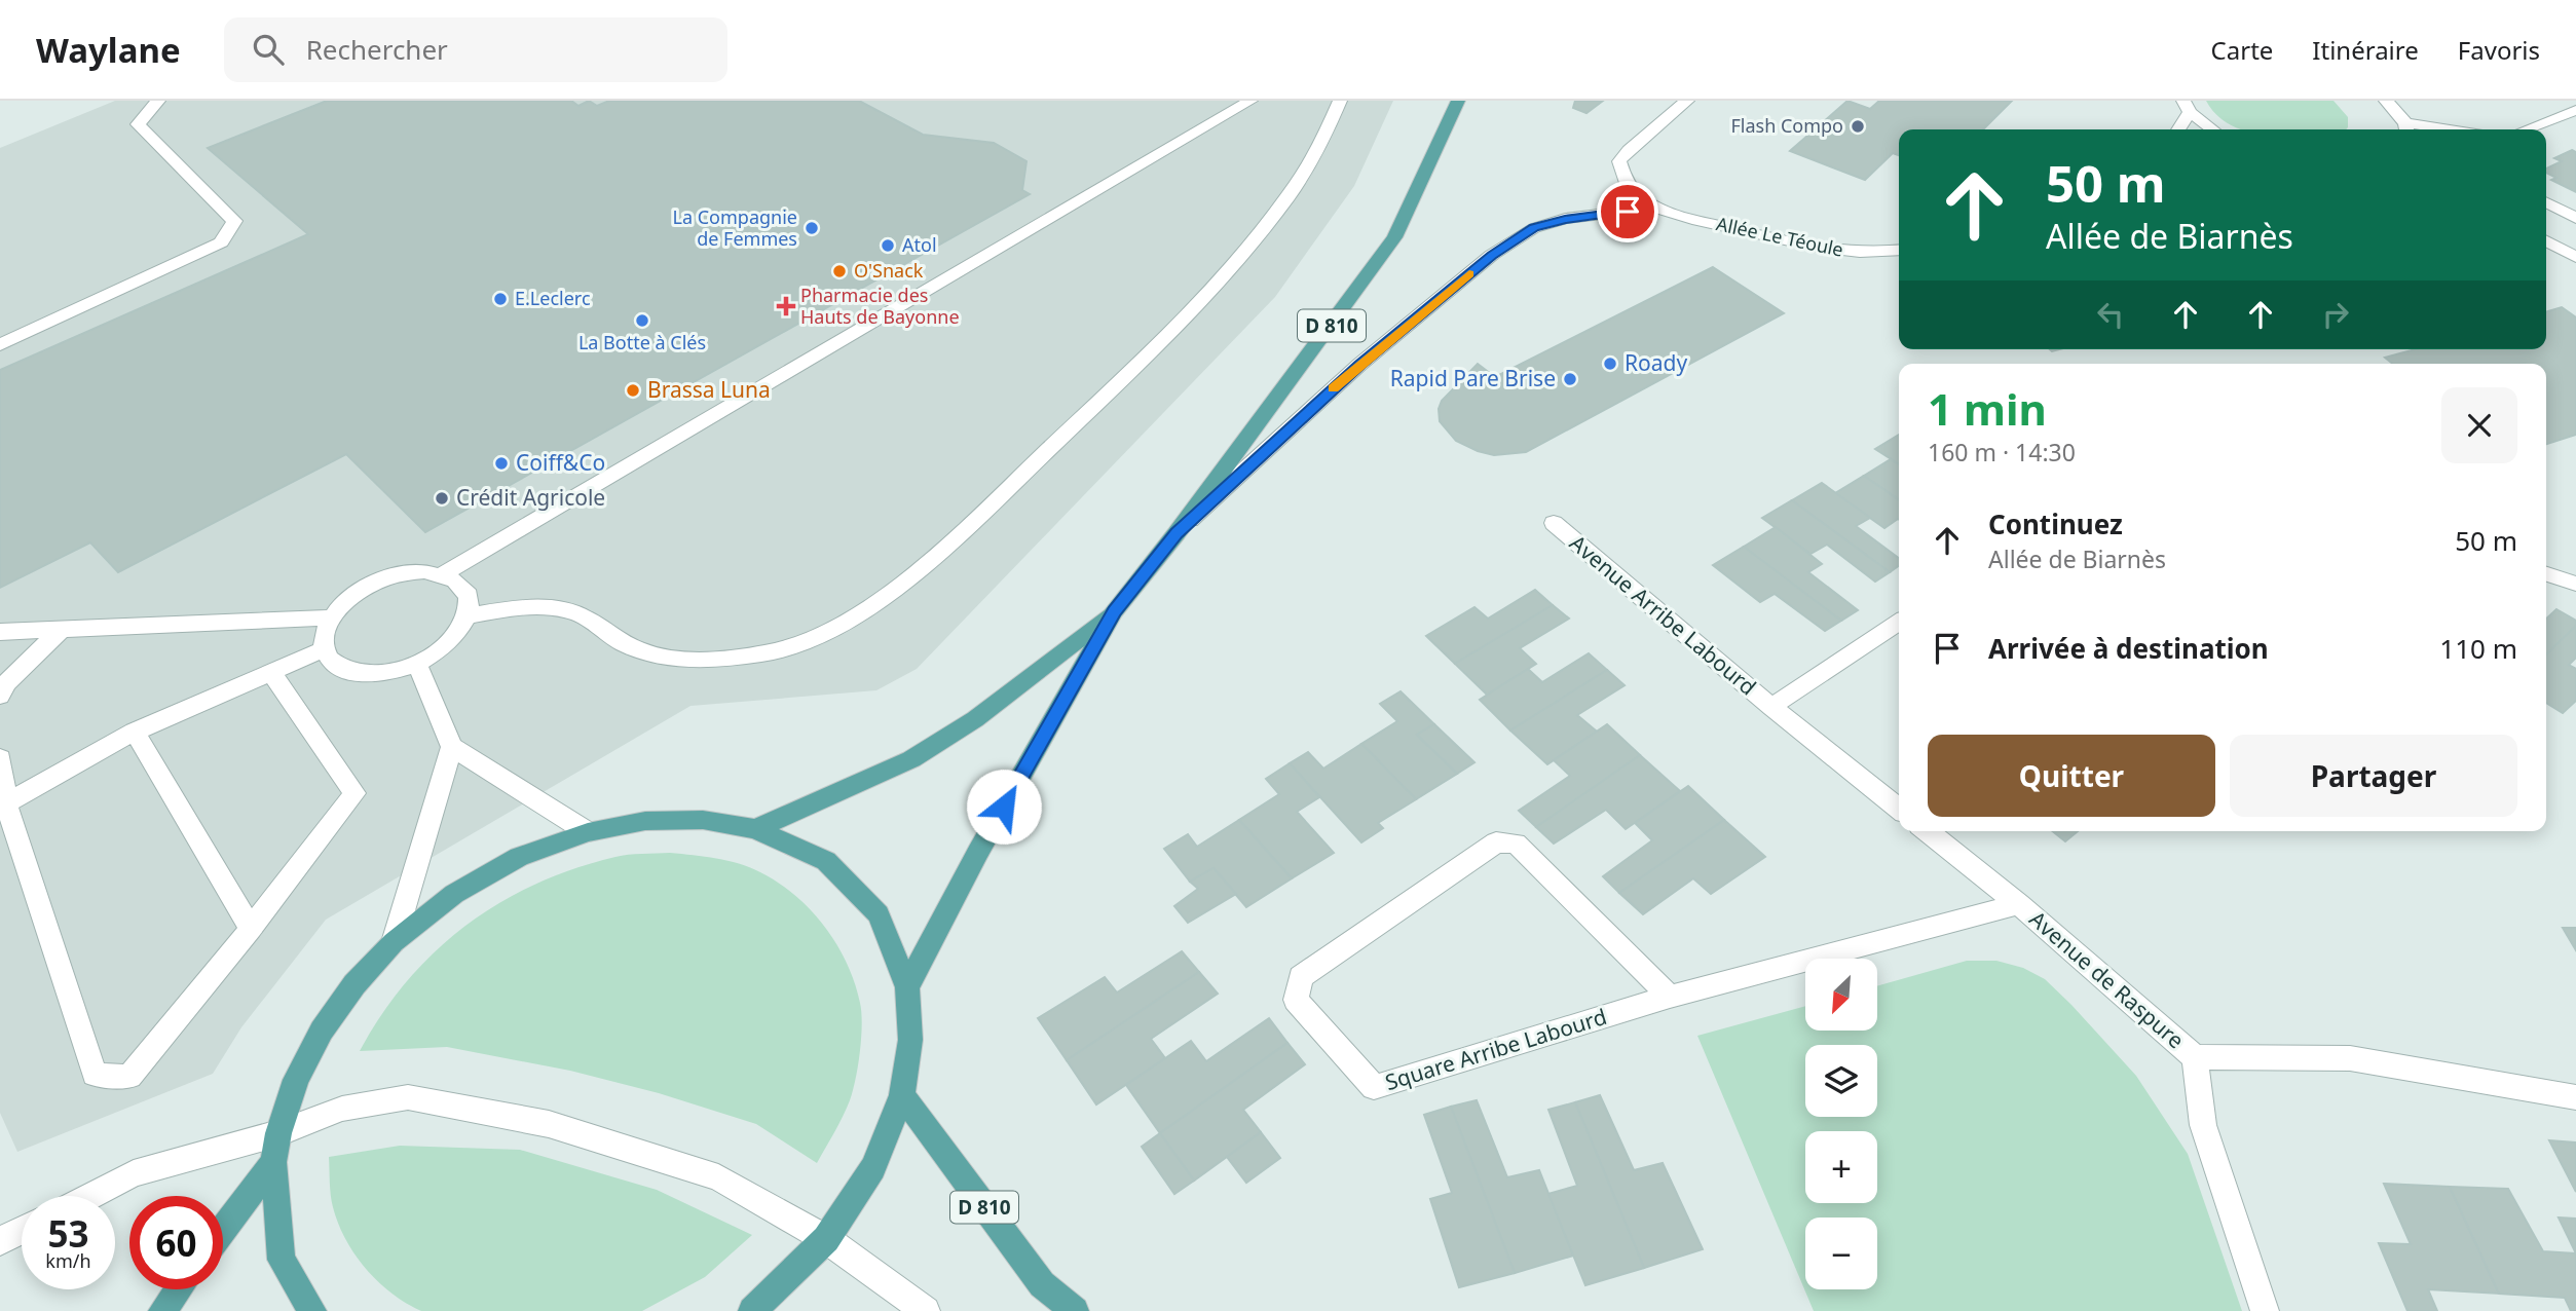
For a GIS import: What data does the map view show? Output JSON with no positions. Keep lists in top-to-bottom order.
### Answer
{
  "streets": {
    "main road": ["D 810"],
    "street": [
      "Allée Le Téoule",
      "Avenue Arribe Labourd",
      "Avenue de Raspure",
      "Square Arribe Labourd"
    ]
  },
  "crossings": [
    ["Avenue de Raspure", "Square Arribe Labourd"]
  ],
  "places": {
    "other": [
      "Flash Compo",
      "La Compagnie de Femmes",
      "Atol",
      "O'Snack",
      "E.Leclerc",
      "La Botte à Clés",
      "Roady",
      "Rapid Pare Brise",
      "Brassa Luna",
      "Coiff&Co",
      "Crédit Agricole"
    ],
    "health": ["Pharmacie des Hauts de Bayonne"]
  },
  "north": "bottom left",
  "page": {
    "header": "Waylane",
    "search": "Rechercher",
    "nav": ["Carte", "Itinéraire", "Favoris"],
    "turn": ["50 m", "Allée de Biarnès"],
    "heading": ["1 min", "160 m · 14:30"],
    "list": [
      {
        "name": "Continuez",
        "note": "Allée de Biarnès",
        "value": "50 m"
      },
      {
        "name": "Arrivée à destination",
        "value": "110 m"
      }
    ],
    "buttons": ["Quitter", "Partager"],
    "map_buttons": ["+", "−"],
    "speed": "53 km/h",
    "limit": "60"
  }
}
